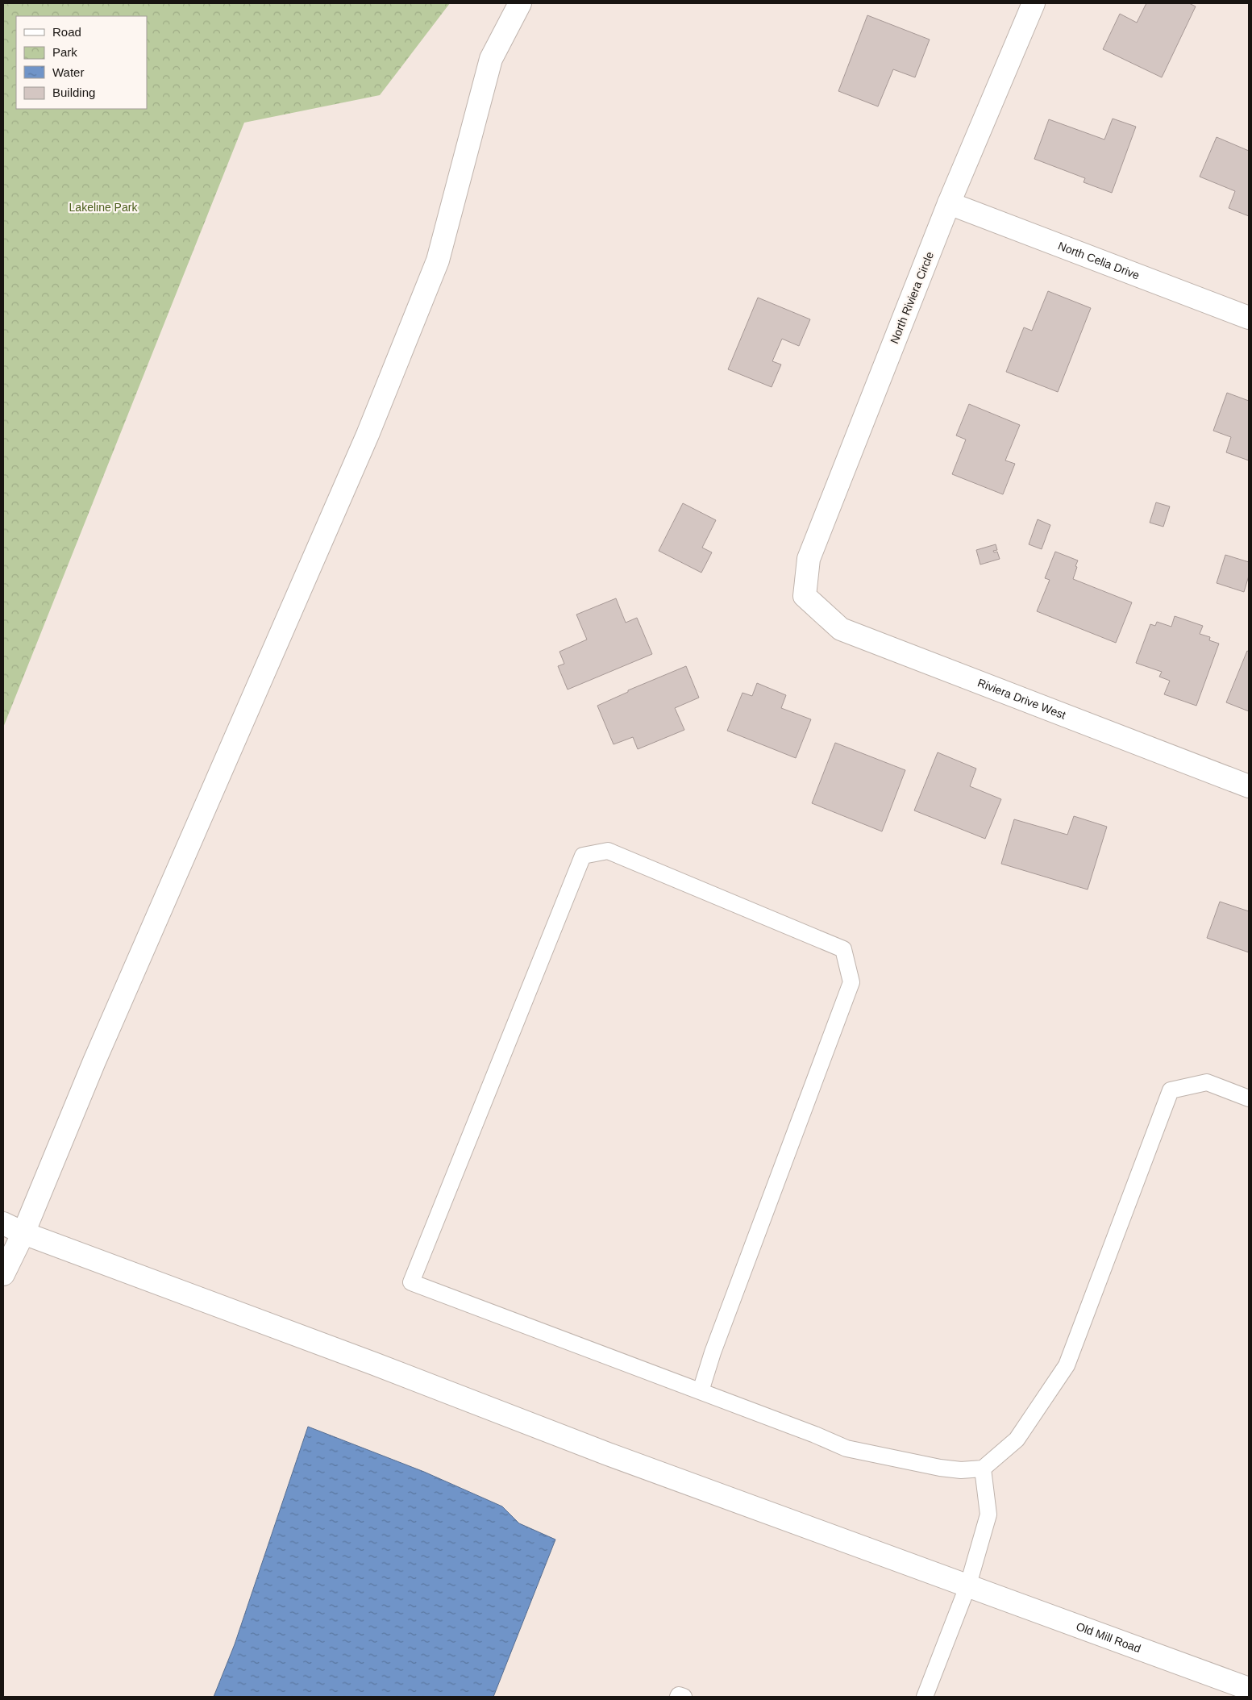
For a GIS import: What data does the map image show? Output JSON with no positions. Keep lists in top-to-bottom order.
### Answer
{
  "streets": {
    "street": [
      "North Celia Drive",
      "North Riviera Circle",
      "Riviera Drive West",
      "Old Mill Road"
    ]
  },
  "crossings": [
    ["North Celia Drive", "North Riviera Circle"],
    ["North Riviera Circle", "Riviera Drive West"]
  ],
  "parks": ["Lakeline Park"],
  "legend": [
    "Road",
    "Park",
    "Water",
    "Building"
  ]
}
